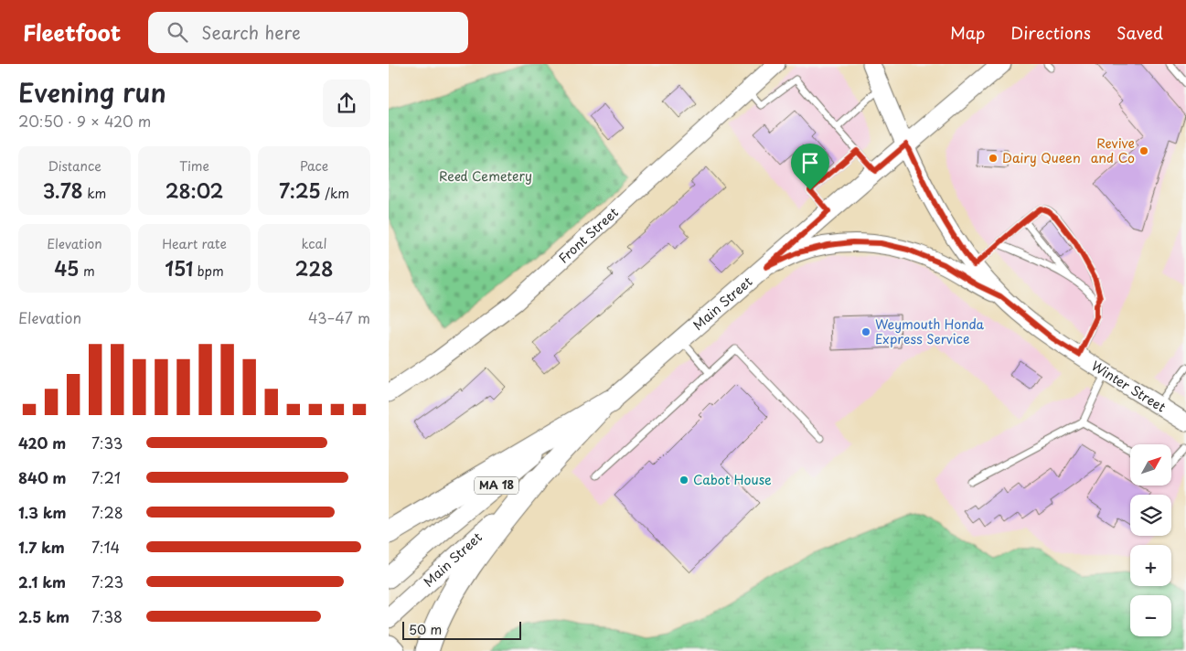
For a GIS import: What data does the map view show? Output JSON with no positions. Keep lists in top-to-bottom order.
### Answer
{
  "streets": {
    "main road": [
      "Front Street",
      "Main Street",
      "Winter Street",
      "MA 18"
    ]
  },
  "crossings": [
    ["Main Street", "Winter Street"]
  ],
  "parks": ["Reed Cemetery"],
  "places": [
    "Revive and Co",
    "Dairy Queen",
    "Weymouth Honda Express Service",
    "Cabot House"
  ],
  "scale_bar": "50 m",
  "north": "top right",
  "page": {
    "header": "Fleetfoot",
    "search": "Search here",
    "nav": ["Map", "Directions", "Saved"],
    "heading": ["Evening run", "20:50 · 9 × 420 m"],
    "stats": [
      ["Distance", "3.78 km"],
      ["Time", "28:02"],
      ["Pace", "7:25 /km"],
      ["Elevation", "45 m"],
      ["Heart rate", "151 bpm"],
      ["kcal", "228"]
    ],
    "chart": ["Elevation", "43–47 m"],
    "list": [
      {
        "name": "420 m",
        "note": "7:33"
      },
      {
        "name": "840 m",
        "note": "7:21"
      },
      {
        "name": "1.3 km",
        "note": "7:28"
      },
      {
        "name": "1.7 km",
        "note": "7:14"
      },
      {
        "name": "2.1 km",
        "note": "7:23"
      },
      {
        "name": "2.5 km",
        "note": "7:38"
      }
    ],
    "map_buttons": ["+", "−"],
    "scale": "50 m"
  }
}
